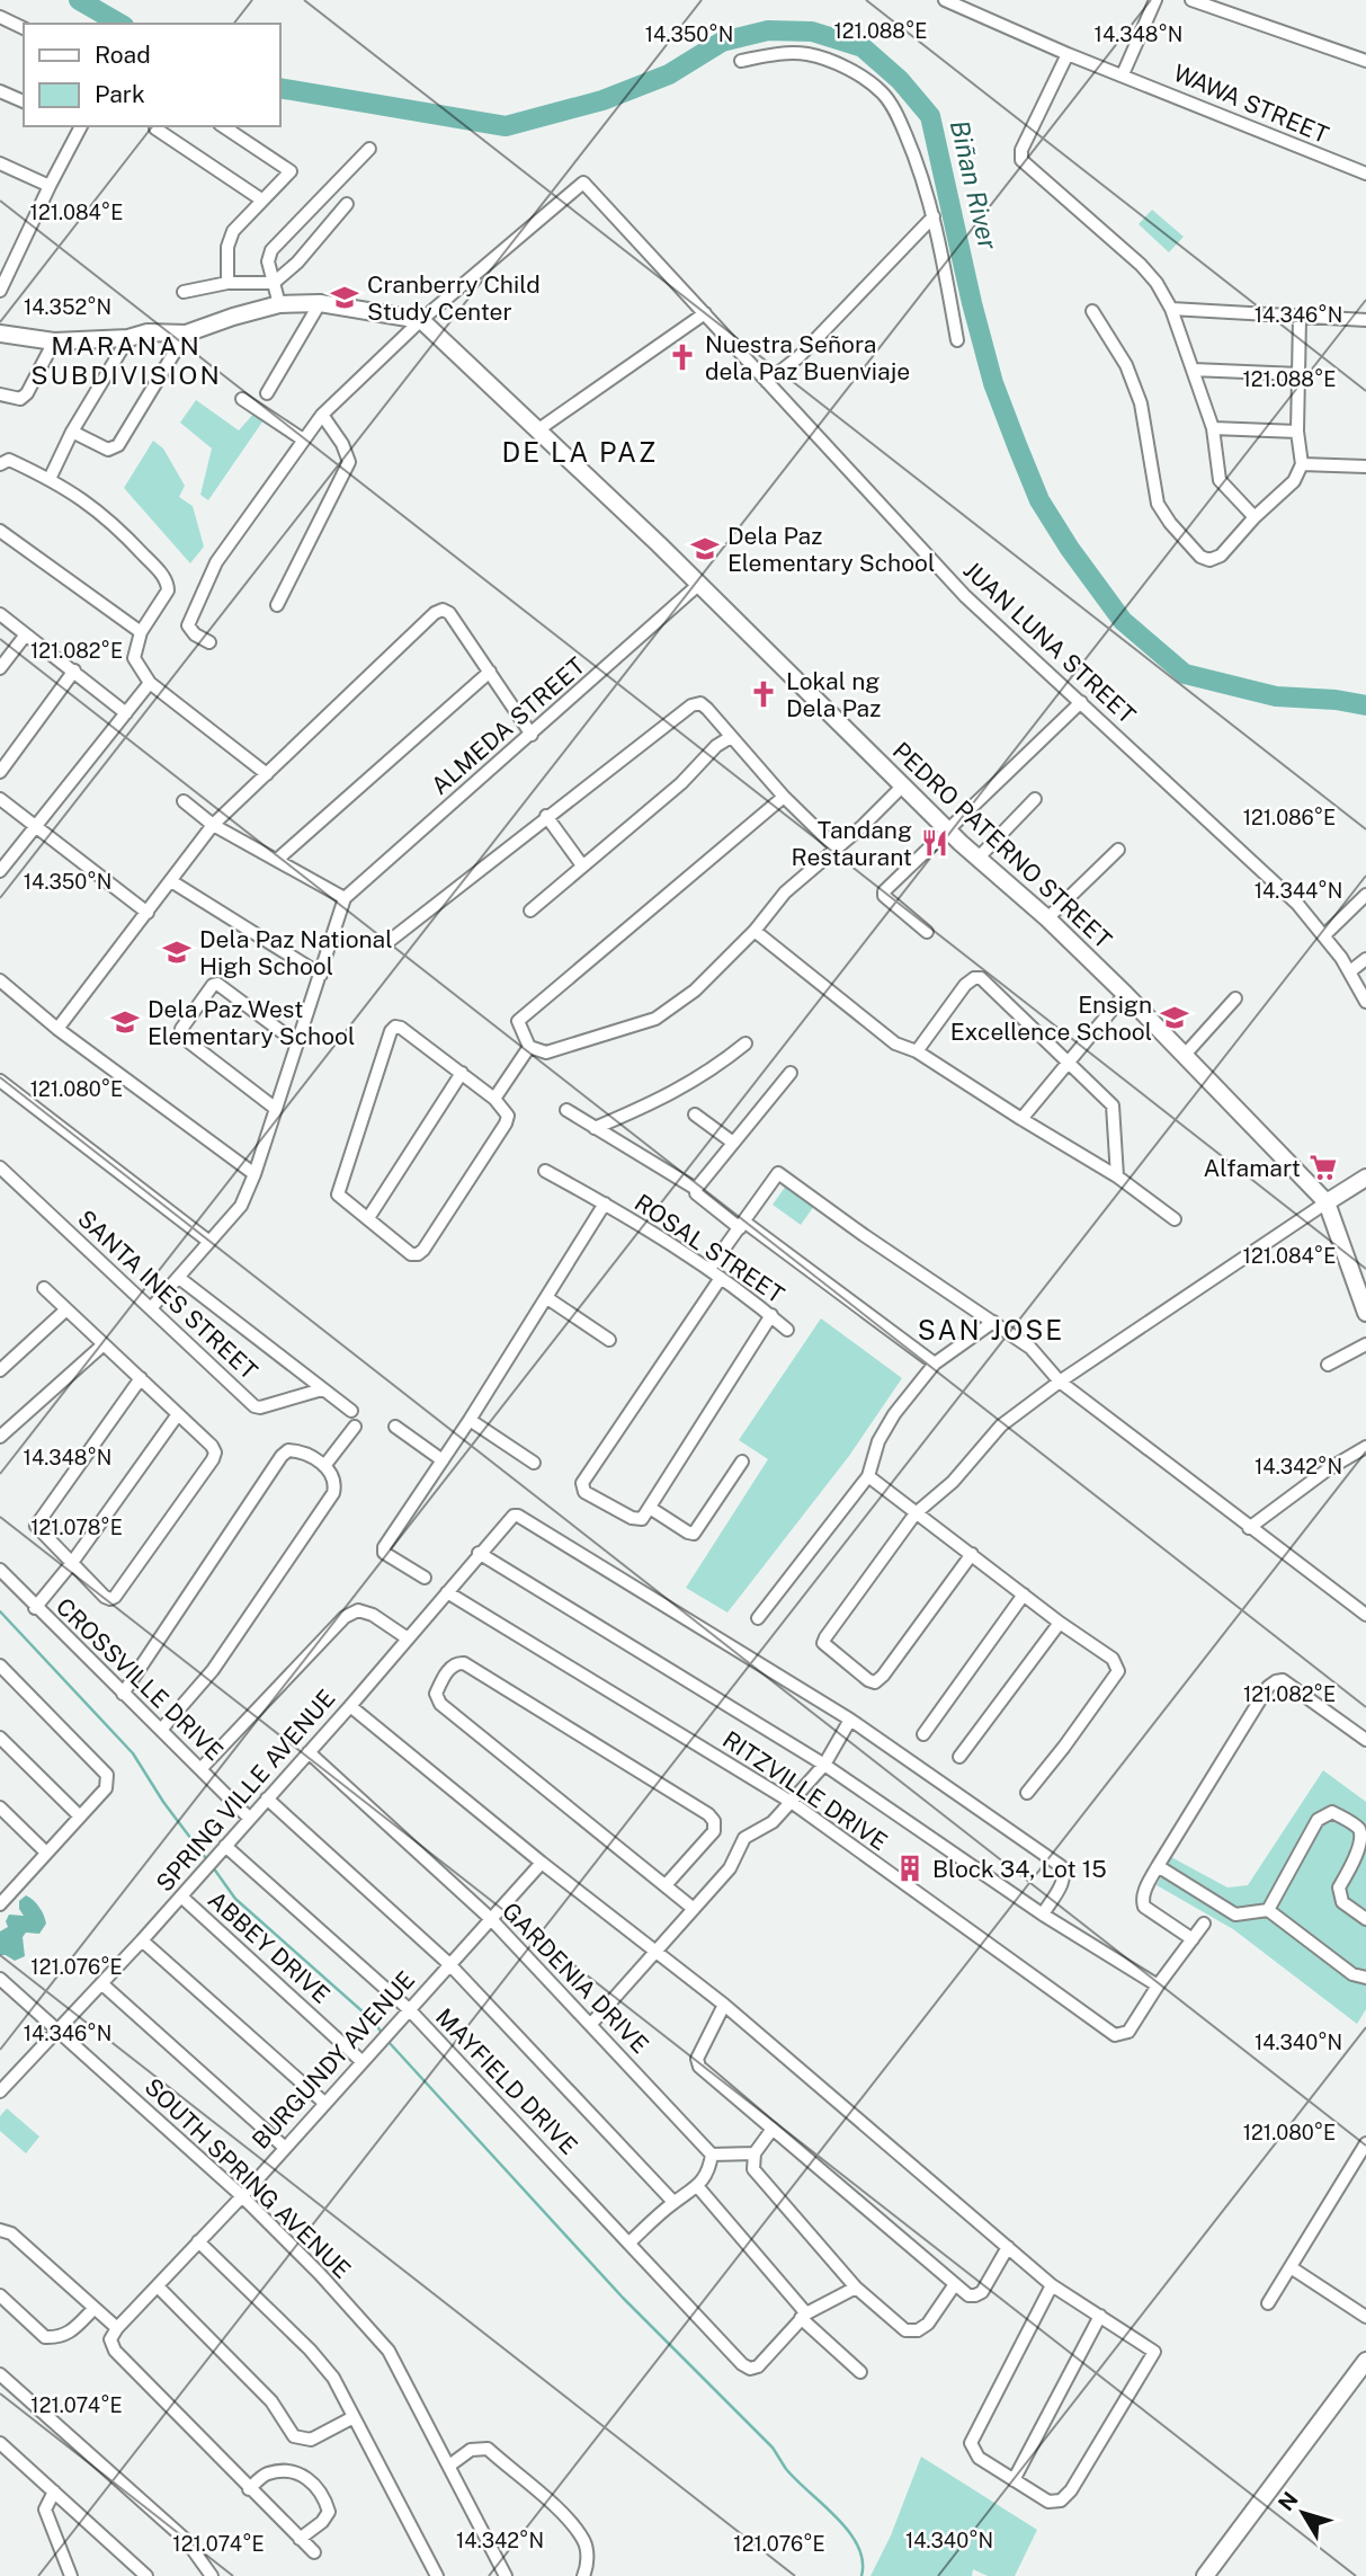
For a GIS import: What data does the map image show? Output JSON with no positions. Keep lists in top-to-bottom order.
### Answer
{
  "streets": {
    "street": [
      "WAWA STREET",
      "JUAN LUNA STREET",
      "ALMEDA STREET",
      "PEDRO PATERNO STREET",
      "ROSAL STREET",
      "SANTA INES STREET",
      "CROSSVILLE DRIVE",
      "SPRING VILLE AVENUE",
      "RITZVILLE DRIVE",
      "ABBEY DRIVE",
      "GARDENIA DRIVE",
      "BURGUNDY AVENUE",
      "MAYFIELD DRIVE",
      "SOUTH SPRING AVENUE"
    ]
  },
  "crossings": [
    ["JUAN LUNA STREET", "PEDRO PATERNO STREET"],
    ["ALMEDA STREET", "PEDRO PATERNO STREET"],
    ["CROSSVILLE DRIVE", "SPRING VILLE AVENUE"],
    ["SPRING VILLE AVENUE", "RITZVILLE DRIVE"],
    ["SPRING VILLE AVENUE", "ABBEY DRIVE"],
    ["SPRING VILLE AVENUE", "GARDENIA DRIVE"],
    ["SPRING VILLE AVENUE", "MAYFIELD DRIVE"],
    ["SPRING VILLE AVENUE", "SOUTH SPRING AVENUE"],
    ["ABBEY DRIVE", "BURGUNDY AVENUE"],
    ["GARDENIA DRIVE", "BURGUNDY AVENUE"],
    ["BURGUNDY AVENUE", "MAYFIELD DRIVE"],
    ["BURGUNDY AVENUE", "SOUTH SPRING AVENUE"]
  ],
  "districts": ["MARANAN SUBDIVISION", "DE LA PAZ", "SAN JOSE"],
  "water": ["Biñan River"],
  "places": {
    "school or university": [
      "Cranberry Child Study Center",
      "Dela Paz Elementary School",
      "Dela Paz National High School",
      "Ensign Excellence School",
      "Dela Paz West Elementary School"
    ],
    "church": ["Nuestra Señora dela Paz Buenviaje", "Lokal ng Dela Paz"],
    "restaurant": ["Tandang Restaurant"],
    "supermarket": ["Alfamart"],
    "building": ["Block 34, Lot 15"]
  },
  "legend": ["Road", "Park"],
  "north": "top left",
  "coordinates": [
    "121.088°E",
    "14.350°N",
    "14.348°N",
    "121.084°E",
    "14.352°N",
    "14.346°N",
    "121.082°E",
    "121.086°E",
    "14.344°N",
    "121.080°E",
    "14.342°N",
    "121.078°E",
    "121.076°E",
    "14.340°N",
    "121.074°E"
  ]
}
